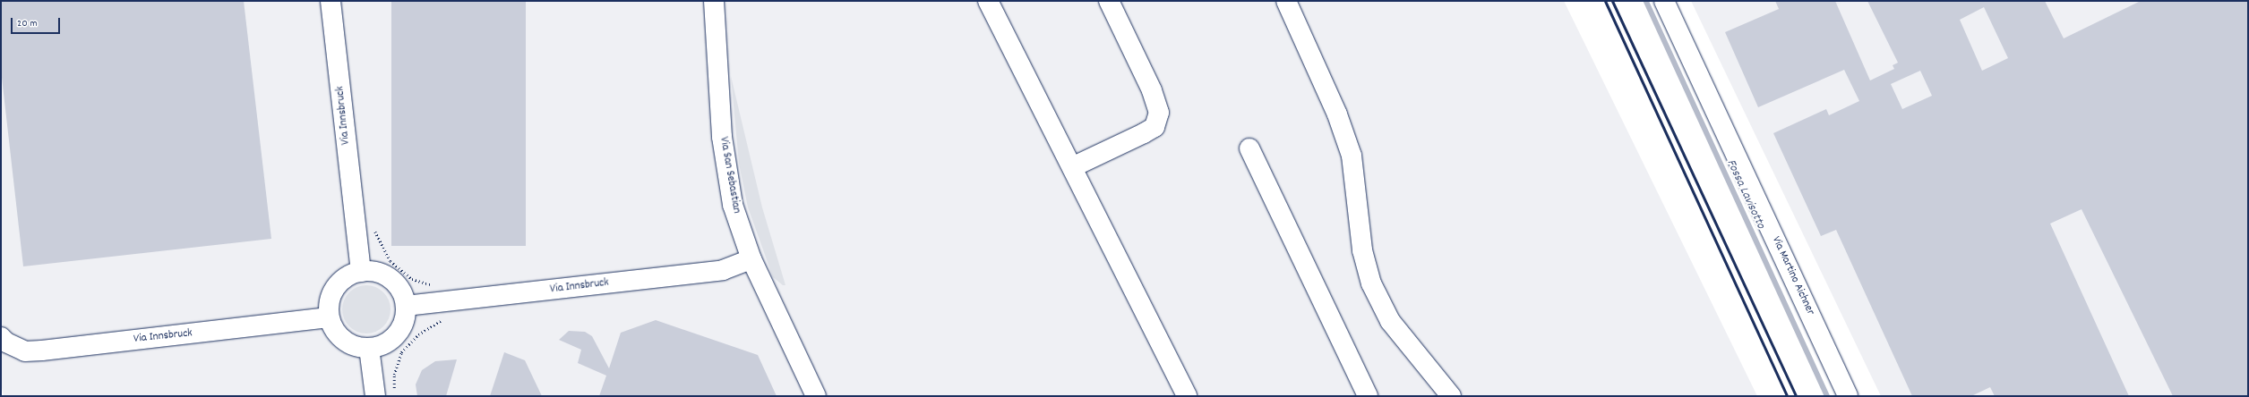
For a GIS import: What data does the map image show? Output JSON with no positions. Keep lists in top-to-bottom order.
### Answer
{
  "streets": {
    "street": ["Via Innsbruck", "Via San Sebastian", "Via Martino Aichner"]
  },
  "crossings": [
    ["Via Innsbruck", "Via San Sebastian"]
  ],
  "water": ["Fossa Lavisotto"],
  "scale_bar": "20 m"
}
